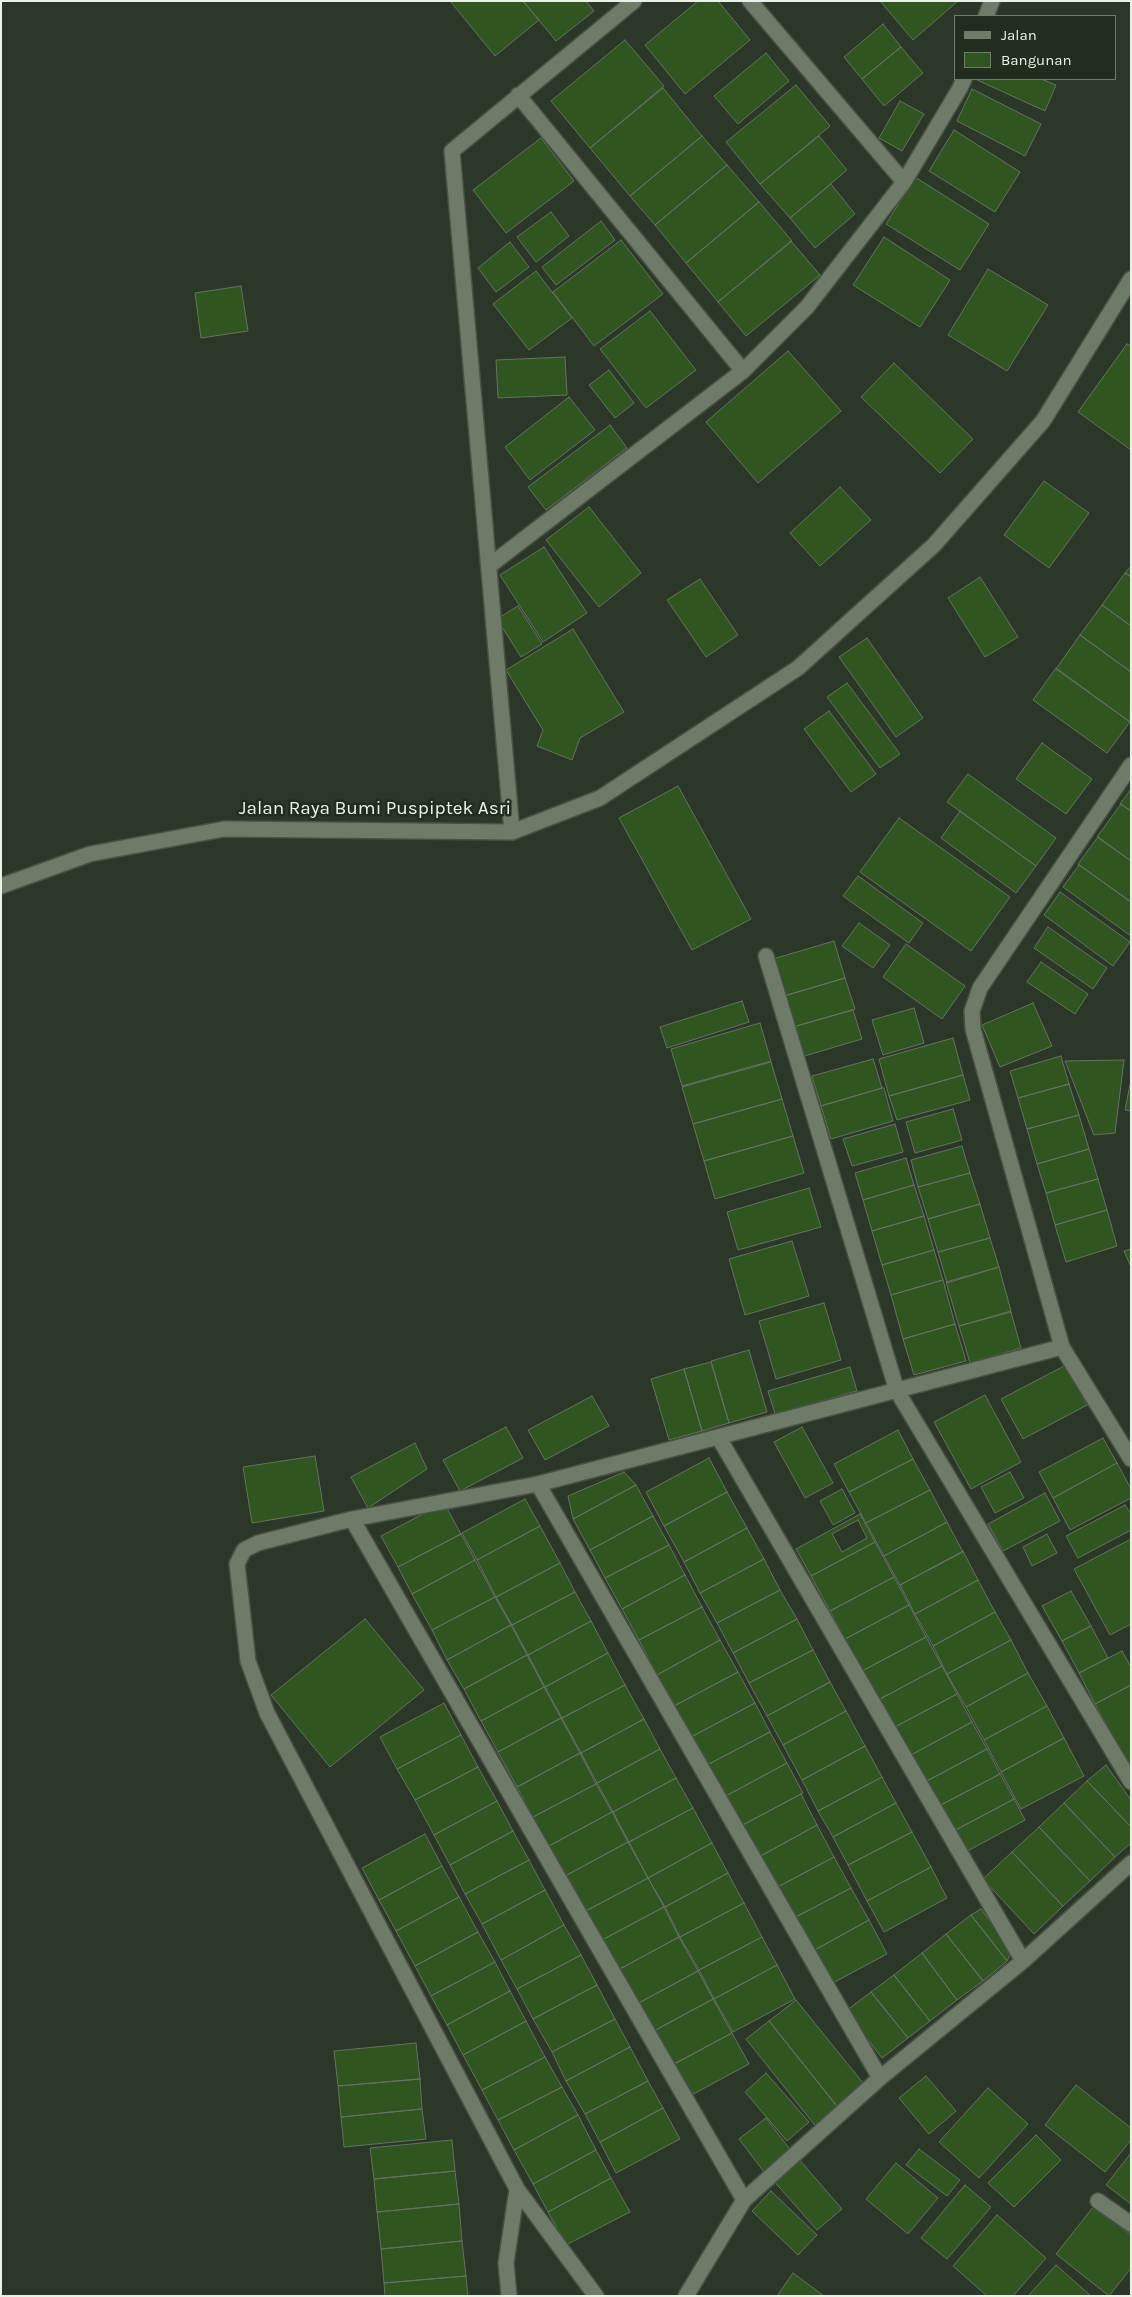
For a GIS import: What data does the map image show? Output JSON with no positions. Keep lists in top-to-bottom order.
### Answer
{
  "streets": {
    "street": ["Jalan Raya Bumi Puspiptek Asri"]
  },
  "legend": ["Jalan", "Bangunan"]
}
